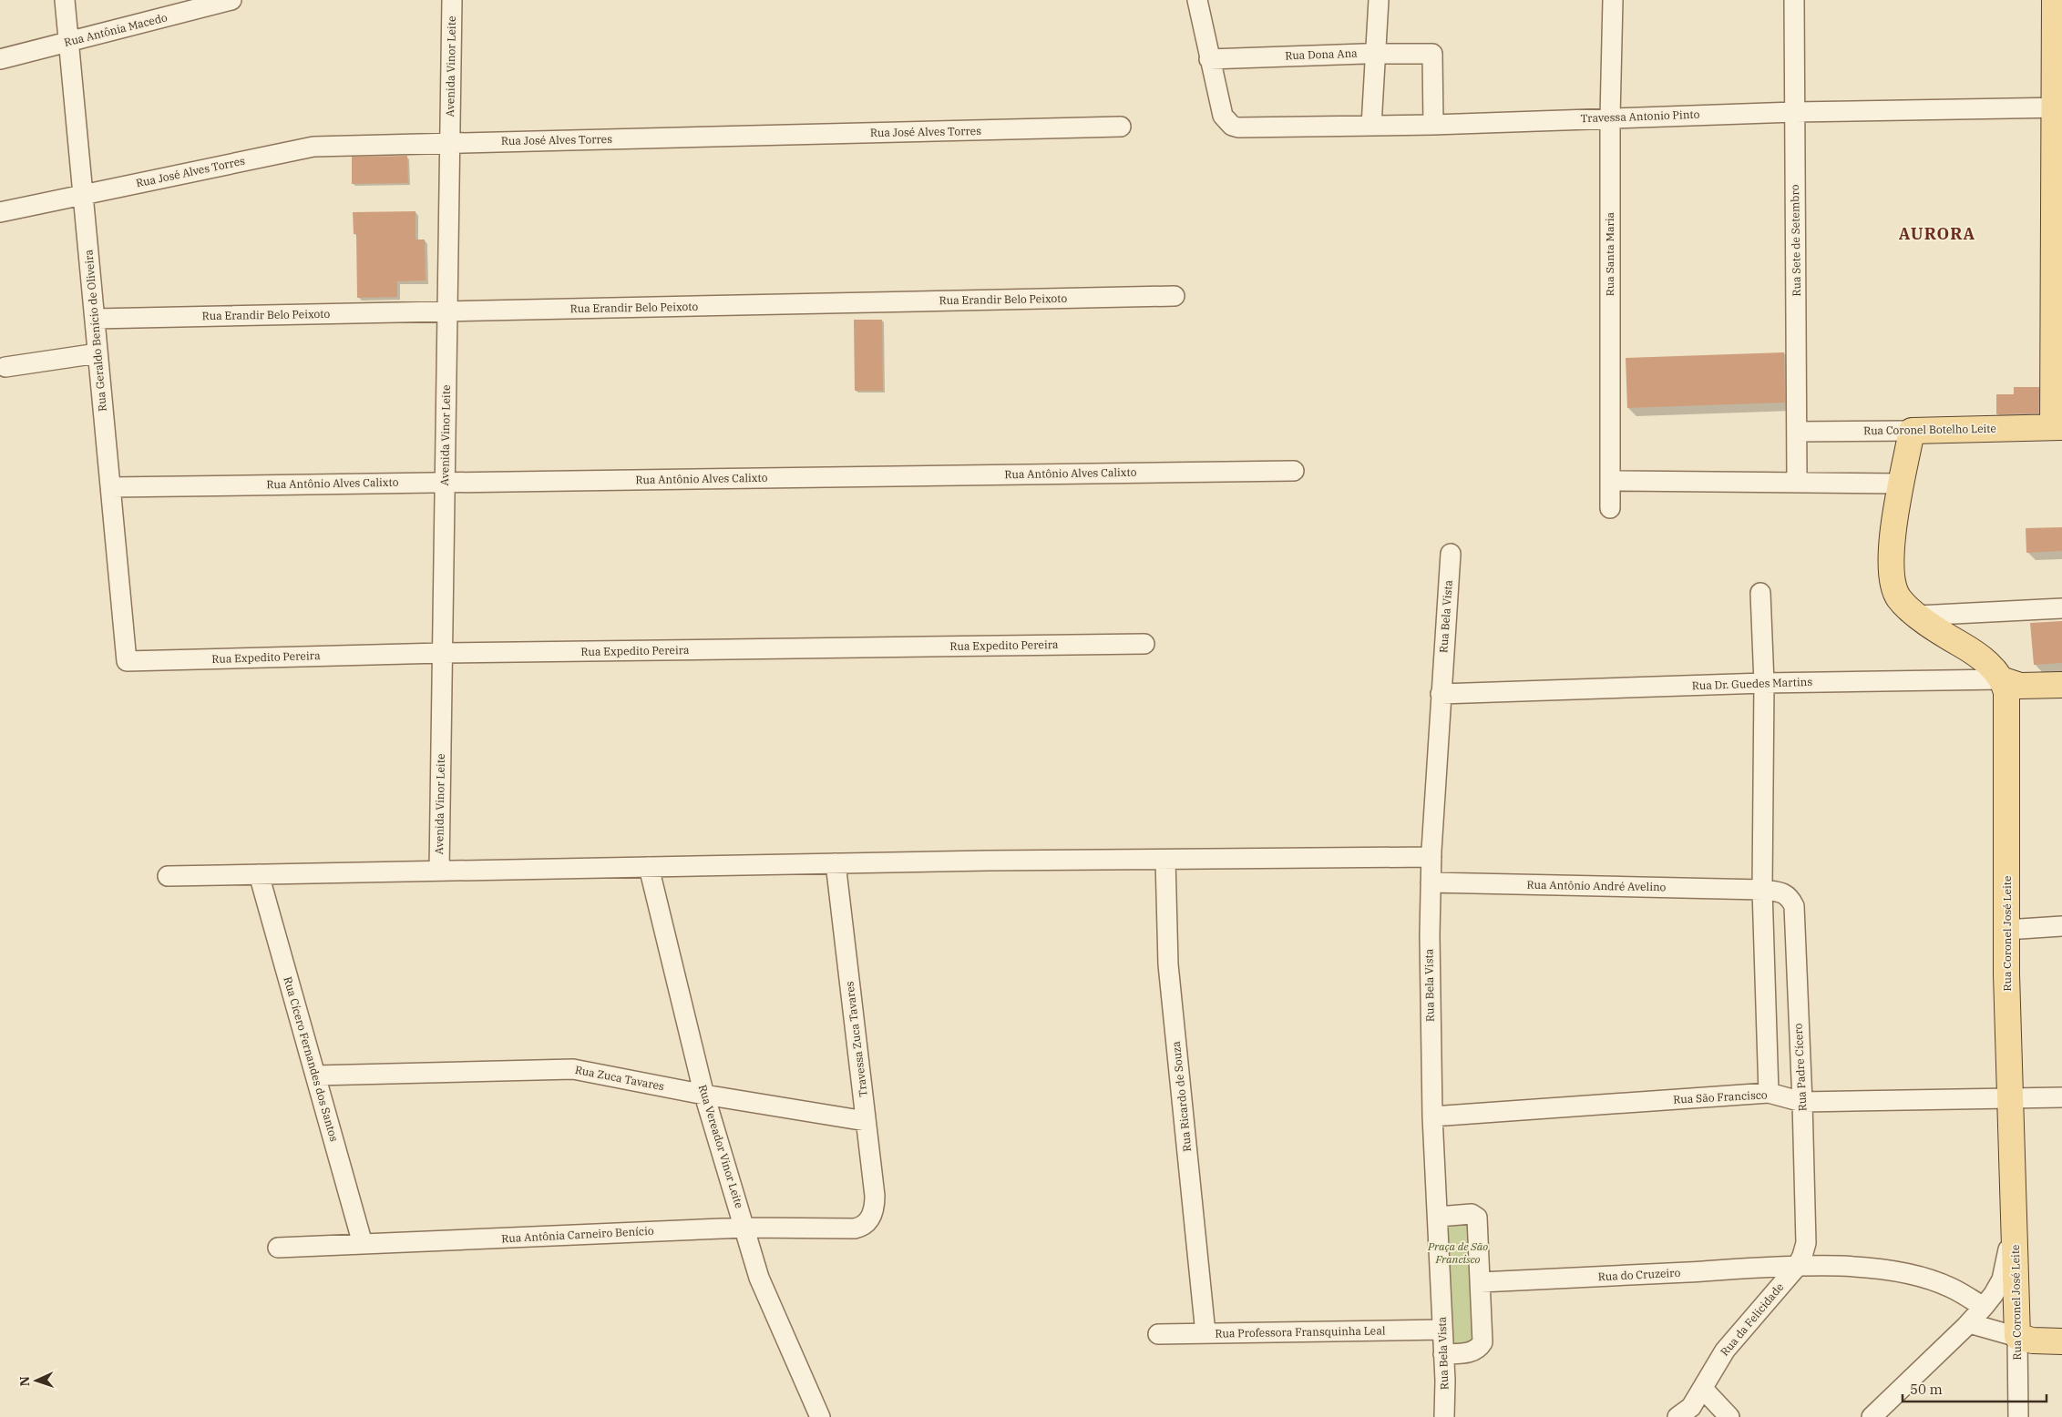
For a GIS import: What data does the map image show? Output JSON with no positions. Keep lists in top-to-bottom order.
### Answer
{
  "streets": {
    "main road": ["Rua Coronel Botelho Leite", "Rua Dr. Guedes Martins", "Rua Coronel José Leite"],
    "street": [
      "Rua Antônia Macedo",
      "Rua Dona Ana",
      "Avenida Vinor Leite",
      "Travessa Antonio Pinto",
      "Rua José Alves Torres",
      "Rua Sete de Setembro",
      "Rua Santa Maria",
      "Rua Erandir Belo Peixoto",
      "Rua Geraldo Benício de Oliveira",
      "Rua Antônio Alves Calixto",
      "Rua Bela Vista",
      "Rua Expedito Pereira",
      "Rua Antônio André Avelino",
      "Travessa Zuca Tavares",
      "Rua Cícero Fernandes dos Santos",
      "Rua Padre Cícero",
      "Rua Zuca Tavares",
      "Rua Ricardo de Souza",
      "Rua São Francisco",
      "Rua Vereador Vinor Leite",
      "Rua Antônia Carneiro Benício",
      "Rua do Cruzeiro",
      "Rua da Felicidade",
      "Rua Professora Fransquinha Leal"
    ]
  },
  "crossings": [
    ["Rua Antônia Macedo", "Rua Geraldo Benício de Oliveira"],
    ["Rua Dona Ana", "Travessa Antonio Pinto"],
    ["Avenida Vinor Leite", "Rua José Alves Torres"],
    ["Avenida Vinor Leite", "Rua Erandir Belo Peixoto"],
    ["Avenida Vinor Leite", "Rua Antônio Alves Calixto"],
    ["Avenida Vinor Leite", "Rua Expedito Pereira"],
    ["Travessa Antonio Pinto", "Rua Sete de Setembro"],
    ["Travessa Antonio Pinto", "Rua Santa Maria"],
    ["Rua José Alves Torres", "Rua Geraldo Benício de Oliveira"],
    ["Rua Sete de Setembro", "Rua Coronel Botelho Leite"],
    ["Rua Erandir Belo Peixoto", "Rua Geraldo Benício de Oliveira"],
    ["Rua Geraldo Benício de Oliveira", "Rua Antônio Alves Calixto"],
    ["Rua Geraldo Benício de Oliveira", "Rua Expedito Pereira"],
    ["Rua Bela Vista", "Rua Dr. Guedes Martins"],
    ["Rua Bela Vista", "Rua Antônio André Avelino"],
    ["Rua Bela Vista", "Rua São Francisco"],
    ["Rua Bela Vista", "Rua Professora Fransquinha Leal"],
    ["Rua Dr. Guedes Martins", "Rua Coronel José Leite"],
    ["Rua Antônio André Avelino", "Rua Padre Cícero"],
    ["Rua Coronel José Leite", "Rua São Francisco"],
    ["Rua Coronel José Leite", "Rua do Cruzeiro"],
    ["Travessa Zuca Tavares", "Rua Zuca Tavares"],
    ["Travessa Zuca Tavares", "Rua Antônia Carneiro Benício"],
    ["Rua Cícero Fernandes dos Santos", "Rua Zuca Tavares"],
    ["Rua Cícero Fernandes dos Santos", "Rua Antônia Carneiro Benício"],
    ["Rua Padre Cícero", "Rua São Francisco"],
    ["Rua Padre Cícero", "Rua do Cruzeiro"],
    ["Rua Padre Cícero", "Rua da Felicidade"],
    ["Rua Zuca Tavares", "Rua Vereador Vinor Leite"],
    ["Rua Ricardo de Souza", "Rua Professora Fransquinha Leal"],
    ["Rua Vereador Vinor Leite", "Rua Antônia Carneiro Benício"],
    ["Rua do Cruzeiro", "Rua da Felicidade"]
  ],
  "districts": ["AURORA"],
  "parks": ["Praça de São Francisco"],
  "scale_bar": "50 m",
  "north": "left"
}
